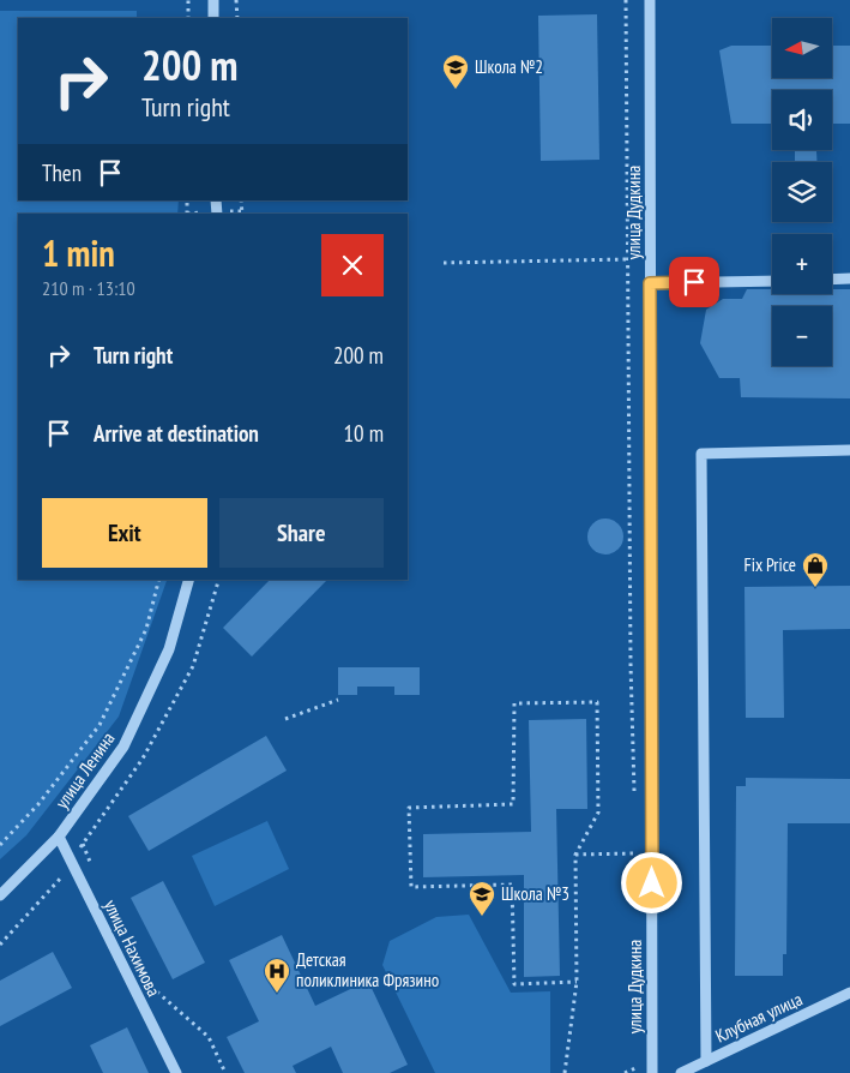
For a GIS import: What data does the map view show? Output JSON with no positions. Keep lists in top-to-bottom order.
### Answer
{
  "streets": {
    "street": [
      "улица Дудкина",
      "улица Ленина",
      "улица Нахимова",
      "Клубная улица"
    ]
  },
  "crossings": [
    ["улица Ленина", "улица Нахимова"]
  ],
  "places": {
    "school or university": ["Школа №2", "Школа №3"],
    "shop": ["Fix Price"],
    "hospital": ["Детская поликлиника Фрязино"]
  },
  "north": "left",
  "page": {
    "map_buttons": ["+", "−"],
    "turn": ["200 m", "Turn right"],
    "then": "Then",
    "heading": ["1 min", "210 m · 13:10"],
    "list": [
      {
        "name": "Turn right",
        "value": "200 m"
      },
      {
        "name": "Arrive at destination",
        "value": "10 m"
      }
    ],
    "buttons": ["Exit", "Share"]
  }
}
